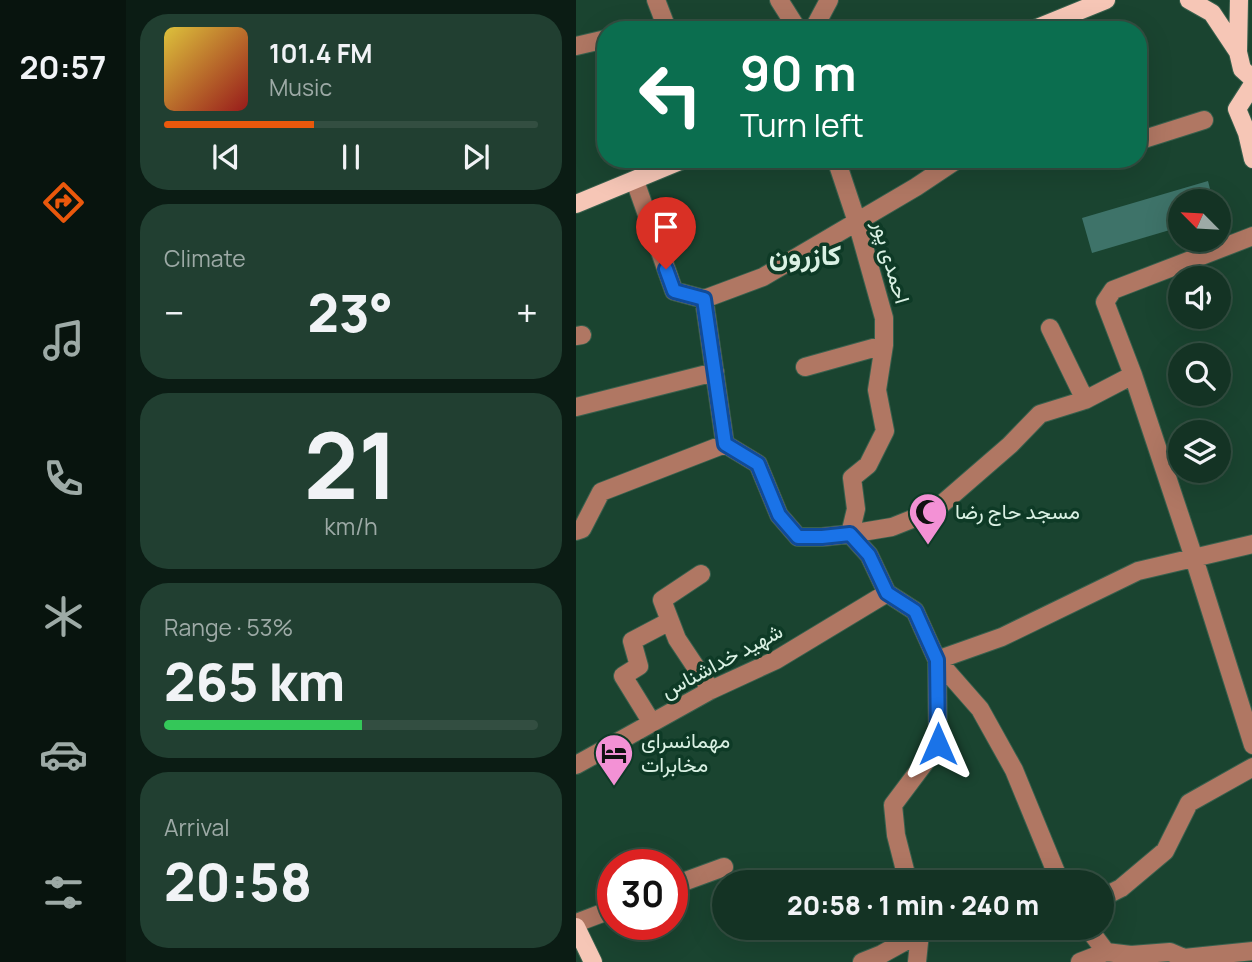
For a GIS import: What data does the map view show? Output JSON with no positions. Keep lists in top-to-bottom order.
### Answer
{
  "streets": {
    "street": ["احمدی پور", "شهید خداشناس"]
  },
  "districts": ["کازرون"],
  "places": {
    "mosque": ["مسجد حاج رضا"],
    "hotel": ["مهمانسرای مخابرات"]
  },
  "north": "top left",
  "page": {
    "tabs": "20:57",
    "turn": ["90 m", "Turn left"],
    "song": ["101.4 FM", "Music"],
    "tile": [
      "Climate",
      ["21", "km/h"],
      ["Range · 53%", "265 km"],
      ["Arrival", "20:58"]
    ],
    "heat": ["−", "23°", "+"],
    "limit": "30",
    "trip": "20:58 · 1 min · 240 m"
  }
}
